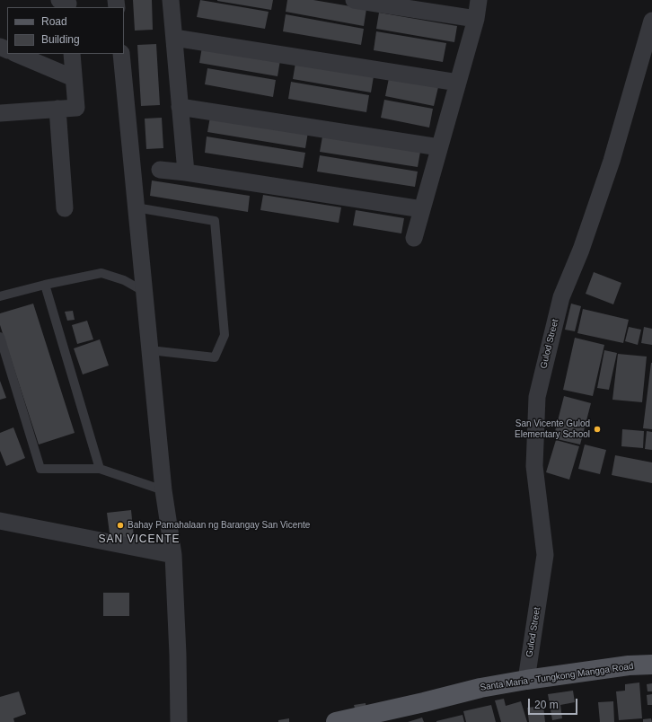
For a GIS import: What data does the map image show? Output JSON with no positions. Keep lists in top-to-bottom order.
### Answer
{
  "streets": {
    "main road": ["Santa Maria - Tungkong Mangga Road"],
    "street": ["Gulod Street"]
  },
  "crossings": [
    ["Gulod Street", "Santa Maria - Tungkong Mangga Road"]
  ],
  "districts": ["SAN VICENTE"],
  "places": ["San Vicente Gulod Elementary School", "Bahay Pamahalaan ng Barangay San Vicente"],
  "legend": ["Road", "Building"],
  "scale_bar": "20 m"
}
